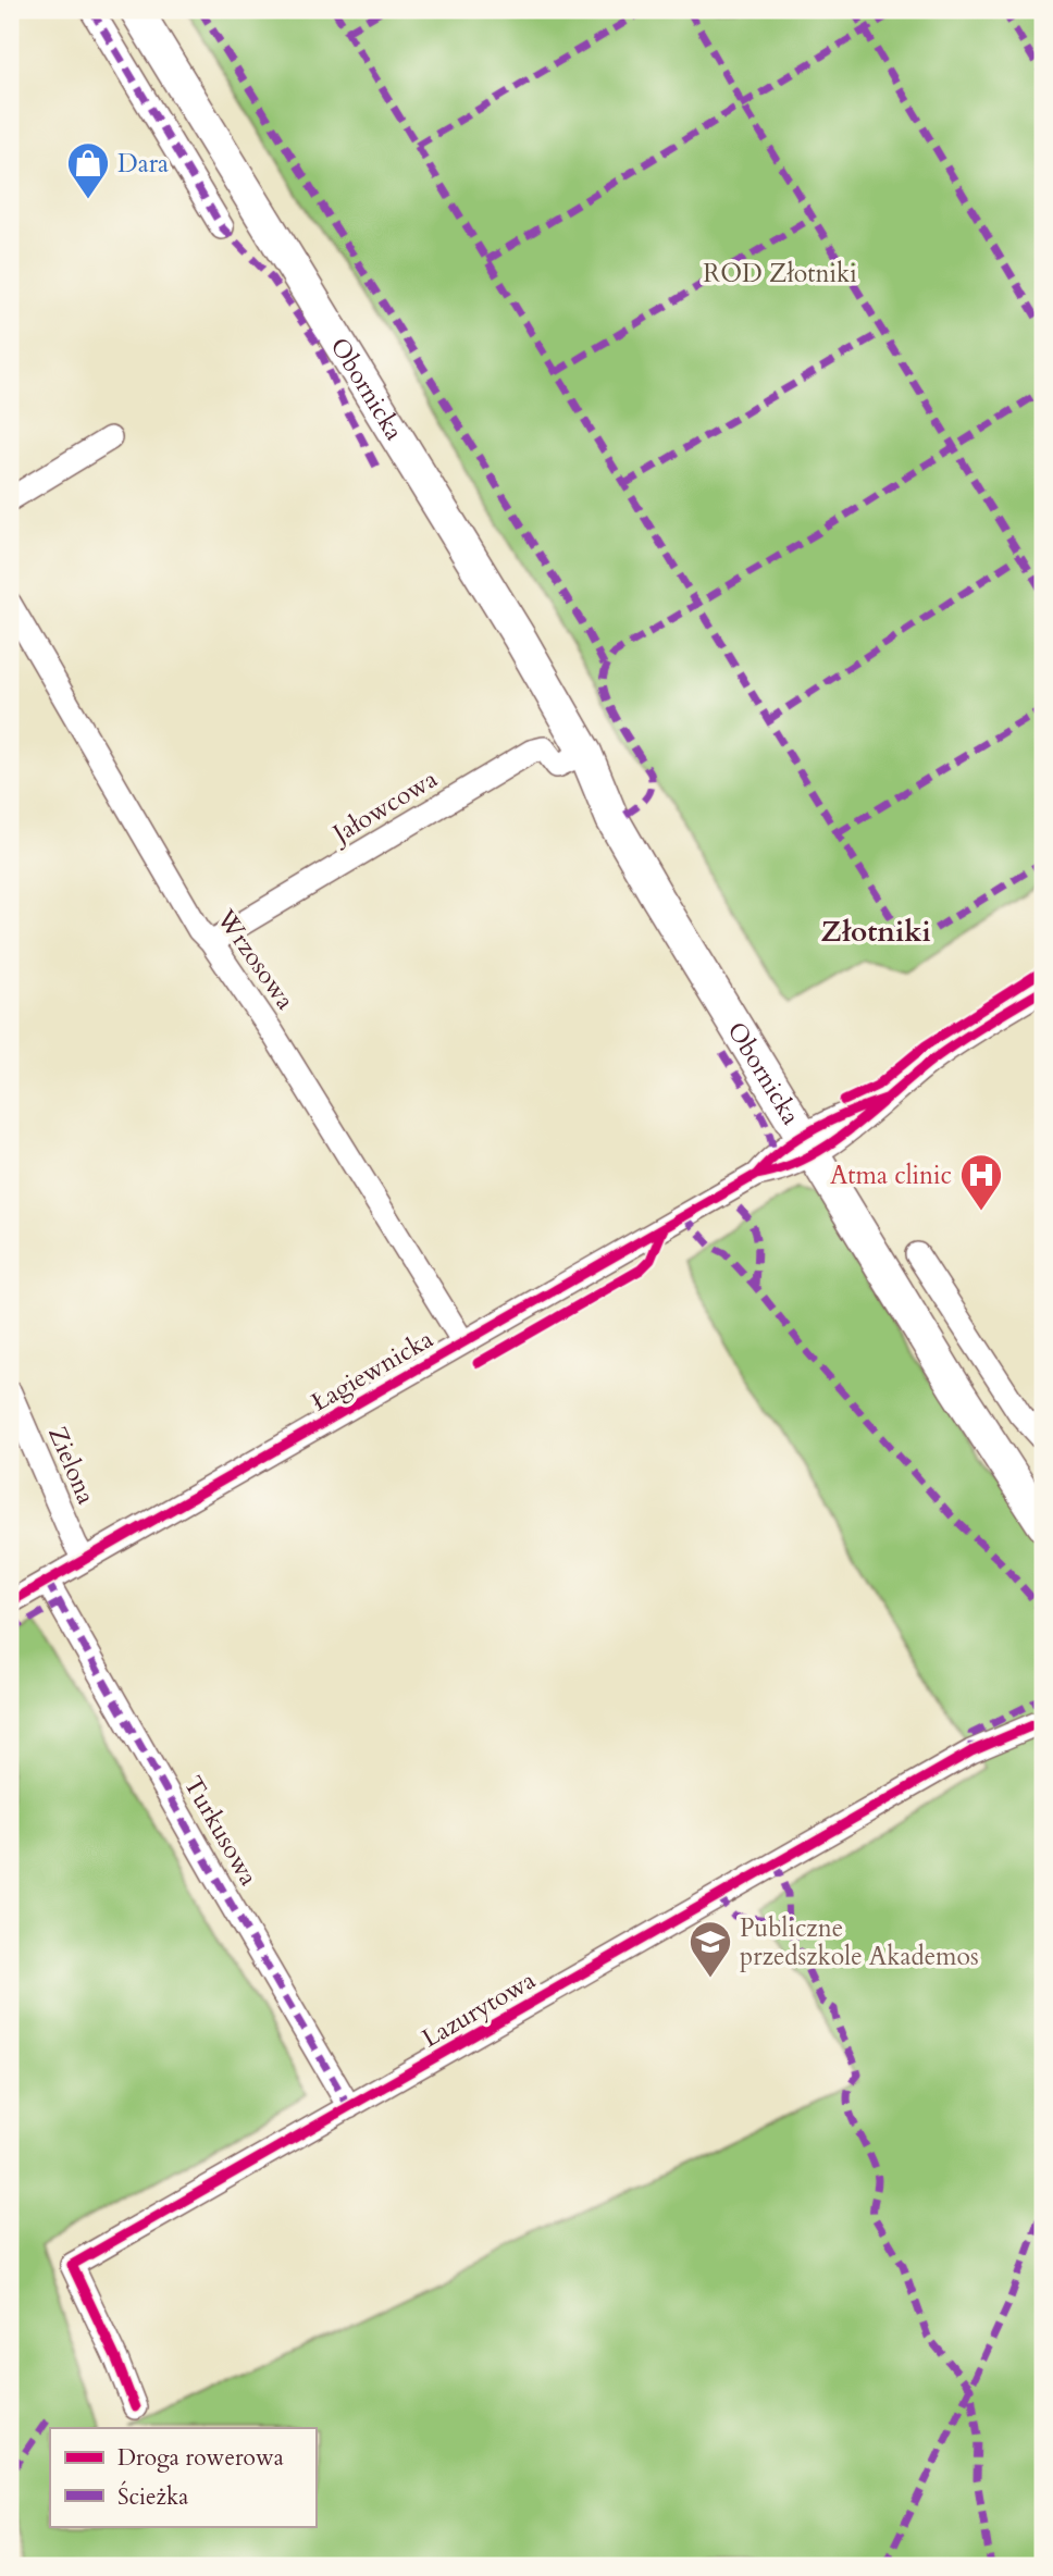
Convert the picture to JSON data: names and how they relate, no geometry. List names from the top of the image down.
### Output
{
  "streets": {
    "main road": ["Obornicka"],
    "street": [
      "Jałowcowa",
      "Wrzosowa",
      "Łagiewnicka",
      "Zielona",
      "Turkusowa",
      "Lazurytowa"
    ]
  },
  "crossings": [
    ["Obornicka", "Jałowcowa"],
    ["Obornicka", "Łagiewnicka"],
    ["Jałowcowa", "Wrzosowa"],
    ["Wrzosowa", "Łagiewnicka"],
    ["Łagiewnicka", "Zielona"],
    ["Łagiewnicka", "Turkusowa"],
    ["Turkusowa", "Lazurytowa"]
  ],
  "districts": ["Złotniki"],
  "parks": ["ROD Złotniki"],
  "places": {
    "shop": ["Dara"],
    "hospital": ["Atma clinic"],
    "school or university": ["Publiczne przedszkole Akademos"]
  },
  "legend": ["Droga rowerowa", "Ścieżka"]
}
